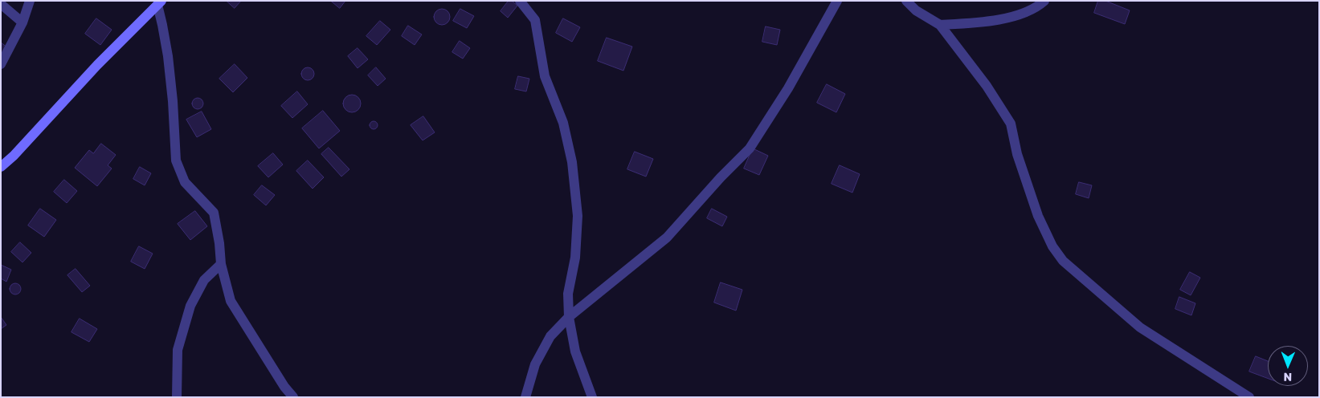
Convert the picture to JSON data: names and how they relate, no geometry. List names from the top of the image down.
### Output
{
  "north": "bottom"
}
